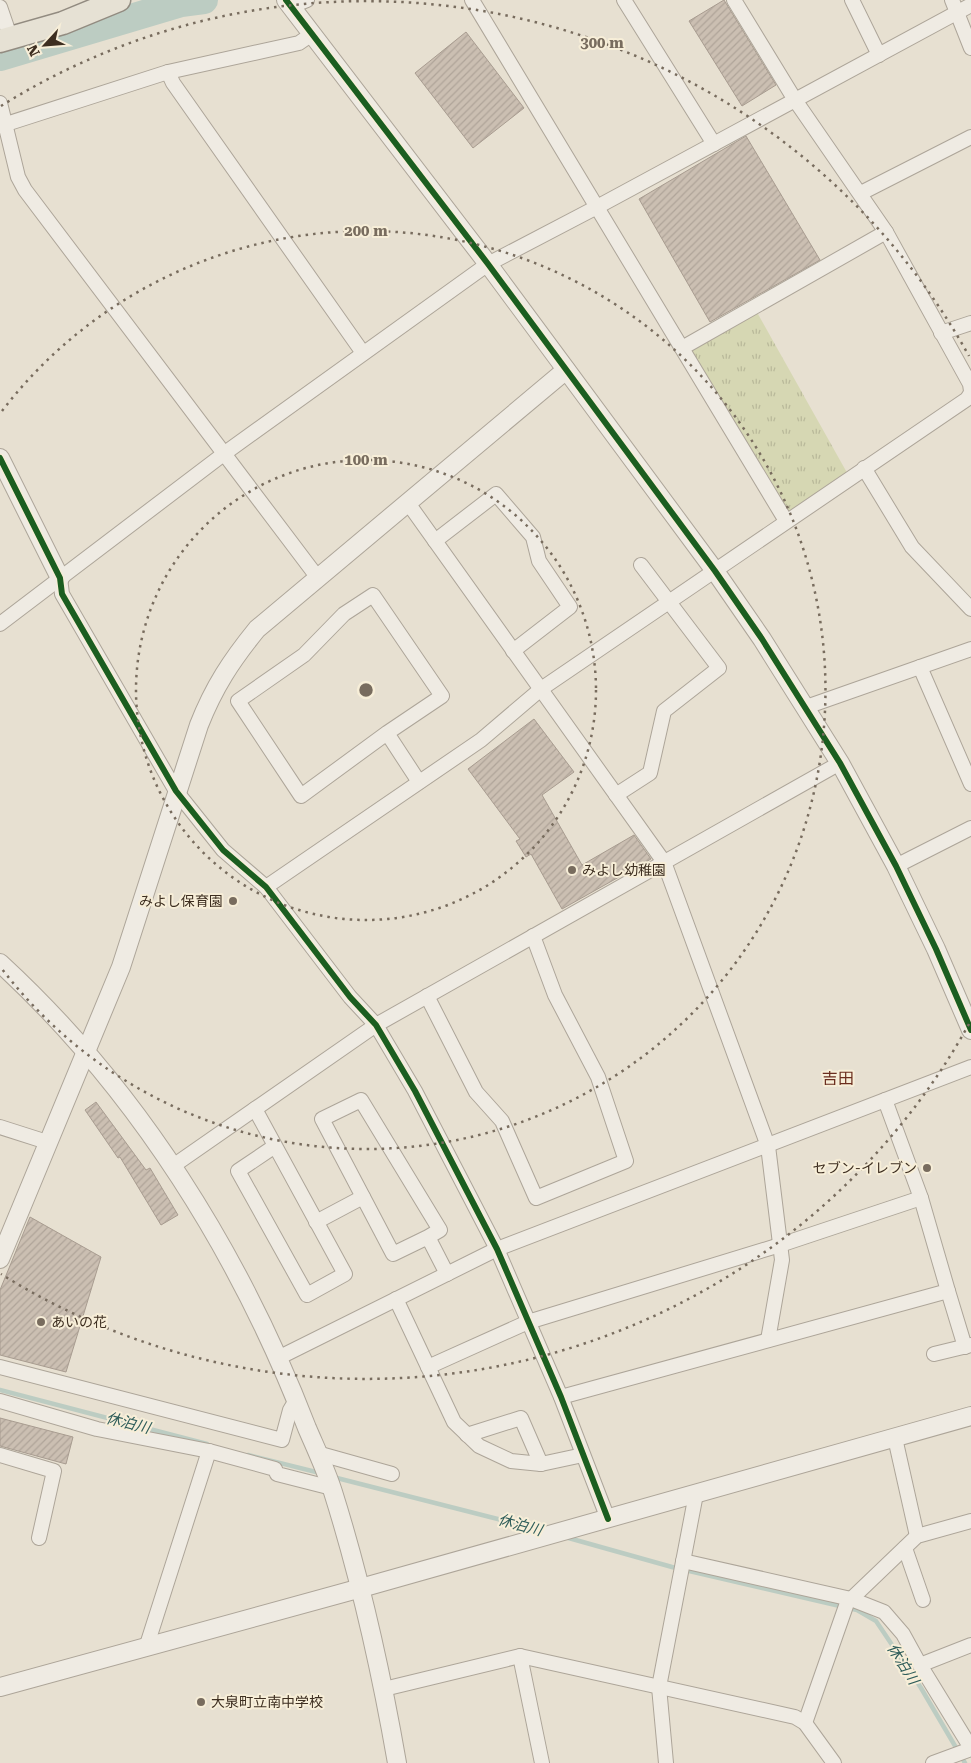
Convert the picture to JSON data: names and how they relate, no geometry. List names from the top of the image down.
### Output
{
  "districts": ["吉田"],
  "water": ["休泊川"],
  "places": [
    "みよし幼稚園",
    "みよし保育園",
    "セブン-イレブン",
    "あいの花",
    "大泉町立南中学校"
  ],
  "north": "bottom left",
  "rings": ["300 m", "200 m", "100 m"]
}
